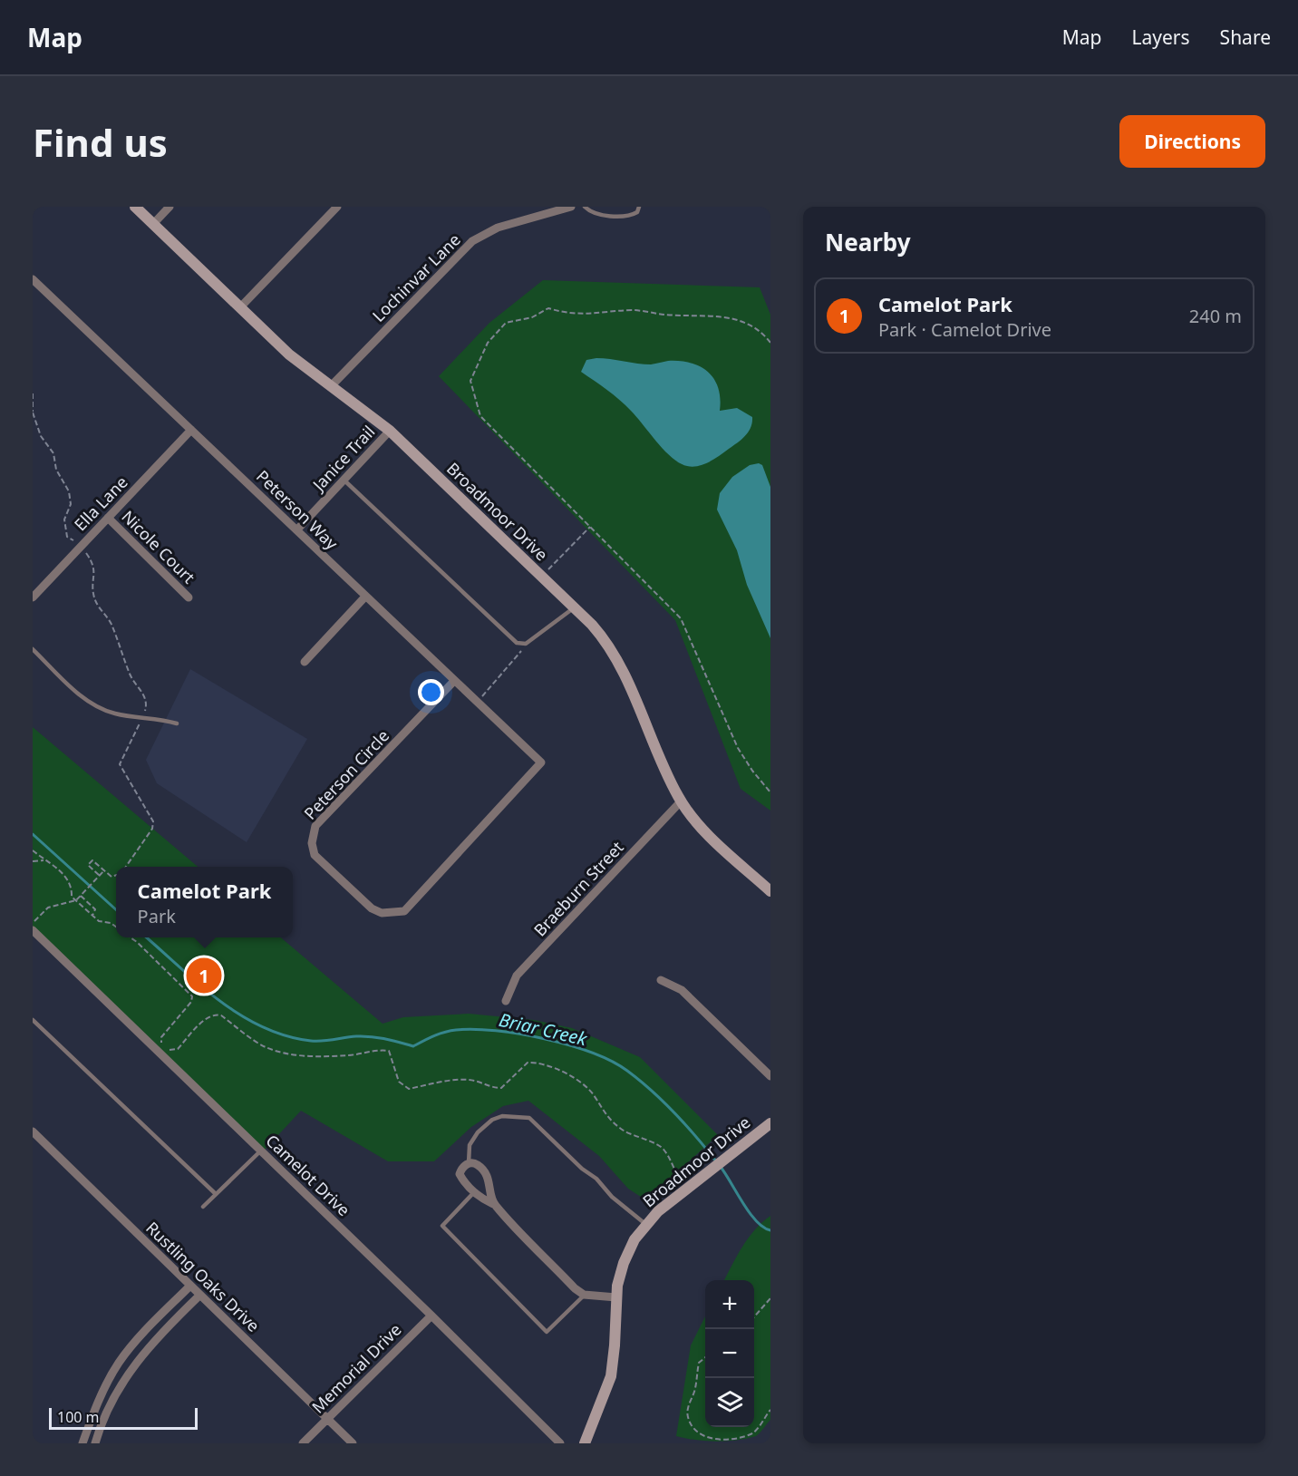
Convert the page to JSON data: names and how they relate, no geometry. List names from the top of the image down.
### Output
{
  "streets": {
    "street": [
      "Lochinvar Lane",
      "Janice Trail",
      "Ella Lane",
      "Peterson Way",
      "Broadmoor Drive",
      "Nicole Court",
      "Peterson Circle",
      "Braeburn Street",
      "Camelot Drive",
      "Rustling Oaks Drive",
      "Memorial Drive"
    ]
  },
  "crossings": [
    ["Lochinvar Lane", "Broadmoor Drive"],
    ["Janice Trail", "Peterson Way"],
    ["Janice Trail", "Broadmoor Drive"],
    ["Ella Lane", "Peterson Way"],
    ["Ella Lane", "Nicole Court"],
    ["Peterson Way", "Peterson Circle"],
    ["Broadmoor Drive", "Braeburn Street"],
    ["Camelot Drive", "Memorial Drive"],
    ["Rustling Oaks Drive", "Memorial Drive"]
  ],
  "water": ["Briar Creek"],
  "scale_bar": "100 m",
  "page": {
    "header": "Map",
    "nav": ["Map", "Layers", "Share"],
    "buttons": "Directions",
    "title": "Find us",
    "heading": "Nearby",
    "list": [
      {
        "mark": "1",
        "name": "Camelot Park",
        "note": "Park · Camelot Drive",
        "value": "240 m"
      }
    ],
    "popup": ["Camelot Park", "Park"],
    "pins": "1",
    "map_buttons": ["+", "−"],
    "scale": "100 m"
  }
}
